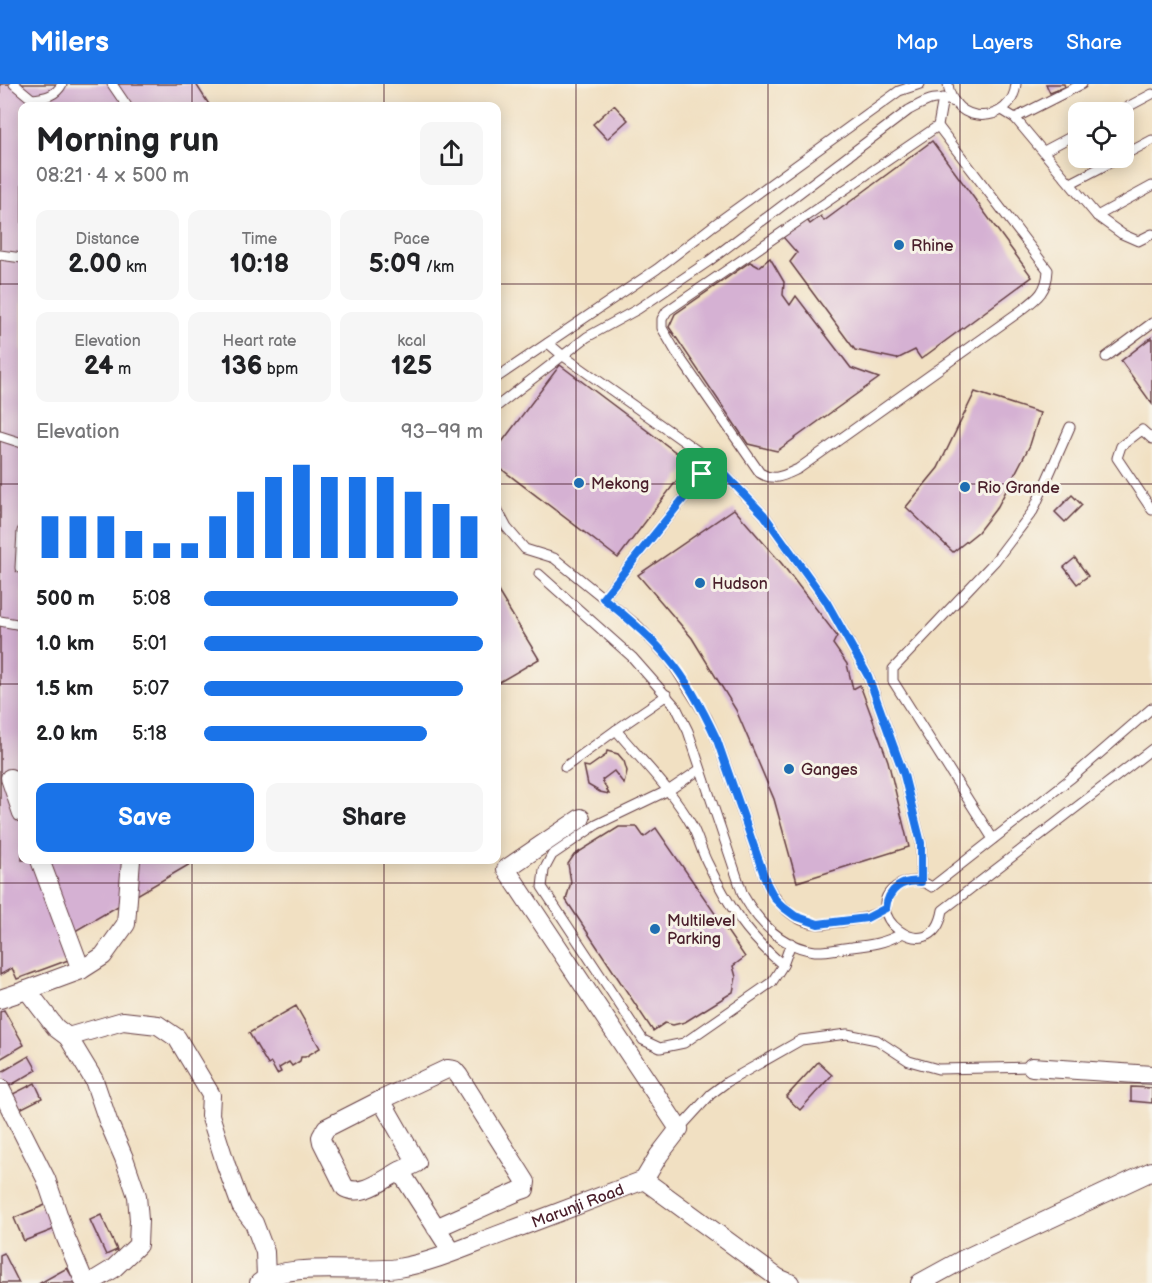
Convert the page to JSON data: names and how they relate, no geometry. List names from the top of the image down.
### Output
{
  "streets": {
    "street": ["Marunji Road"]
  },
  "places": [
    "Rhine",
    "Mekong",
    "Rio Grande",
    "Hudson",
    "Ganges",
    "Multilevel Parking"
  ],
  "page": {
    "header": "Milers",
    "nav": ["Map", "Layers", "Share"],
    "heading": ["Morning run", "08:21 · 4 × 500 m"],
    "stats": [
      ["Distance", "2.00 km"],
      ["Time", "10:18"],
      ["Pace", "5:09 /km"],
      ["Elevation", "24 m"],
      ["Heart rate", "136 bpm"],
      ["kcal", "125"]
    ],
    "chart": ["Elevation", "93–99 m"],
    "list": [
      {
        "name": "500 m",
        "note": "5:08"
      },
      {
        "name": "1.0 km",
        "note": "5:01"
      },
      {
        "name": "1.5 km",
        "note": "5:07"
      },
      {
        "name": "2.0 km",
        "note": "5:18"
      }
    ],
    "buttons": ["Save", "Share"]
  }
}
